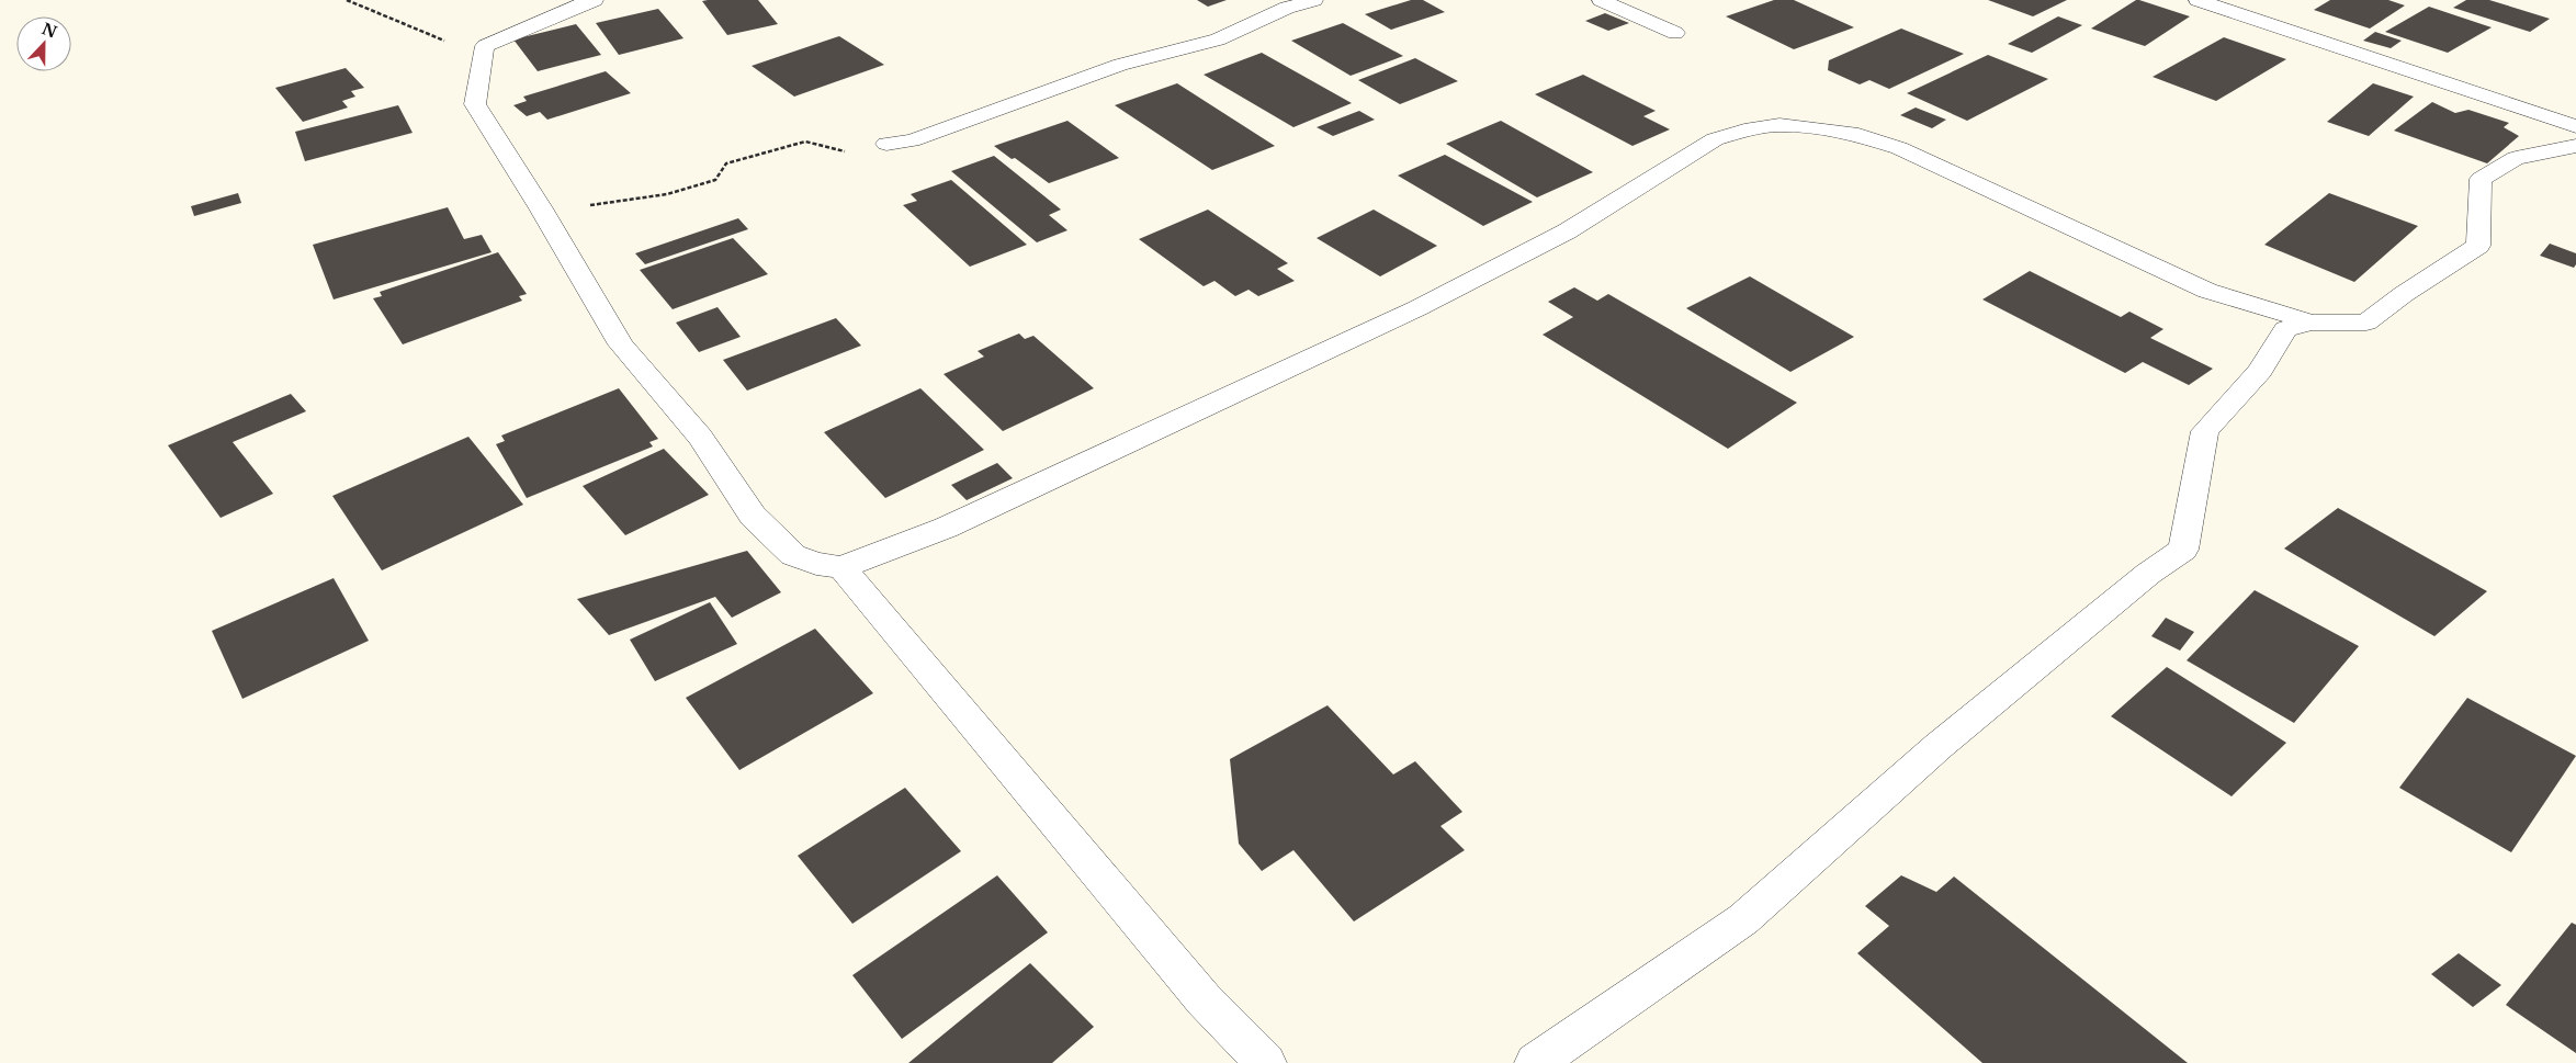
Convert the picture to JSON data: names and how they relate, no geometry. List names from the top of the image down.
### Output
{
  "north": "top"
}
